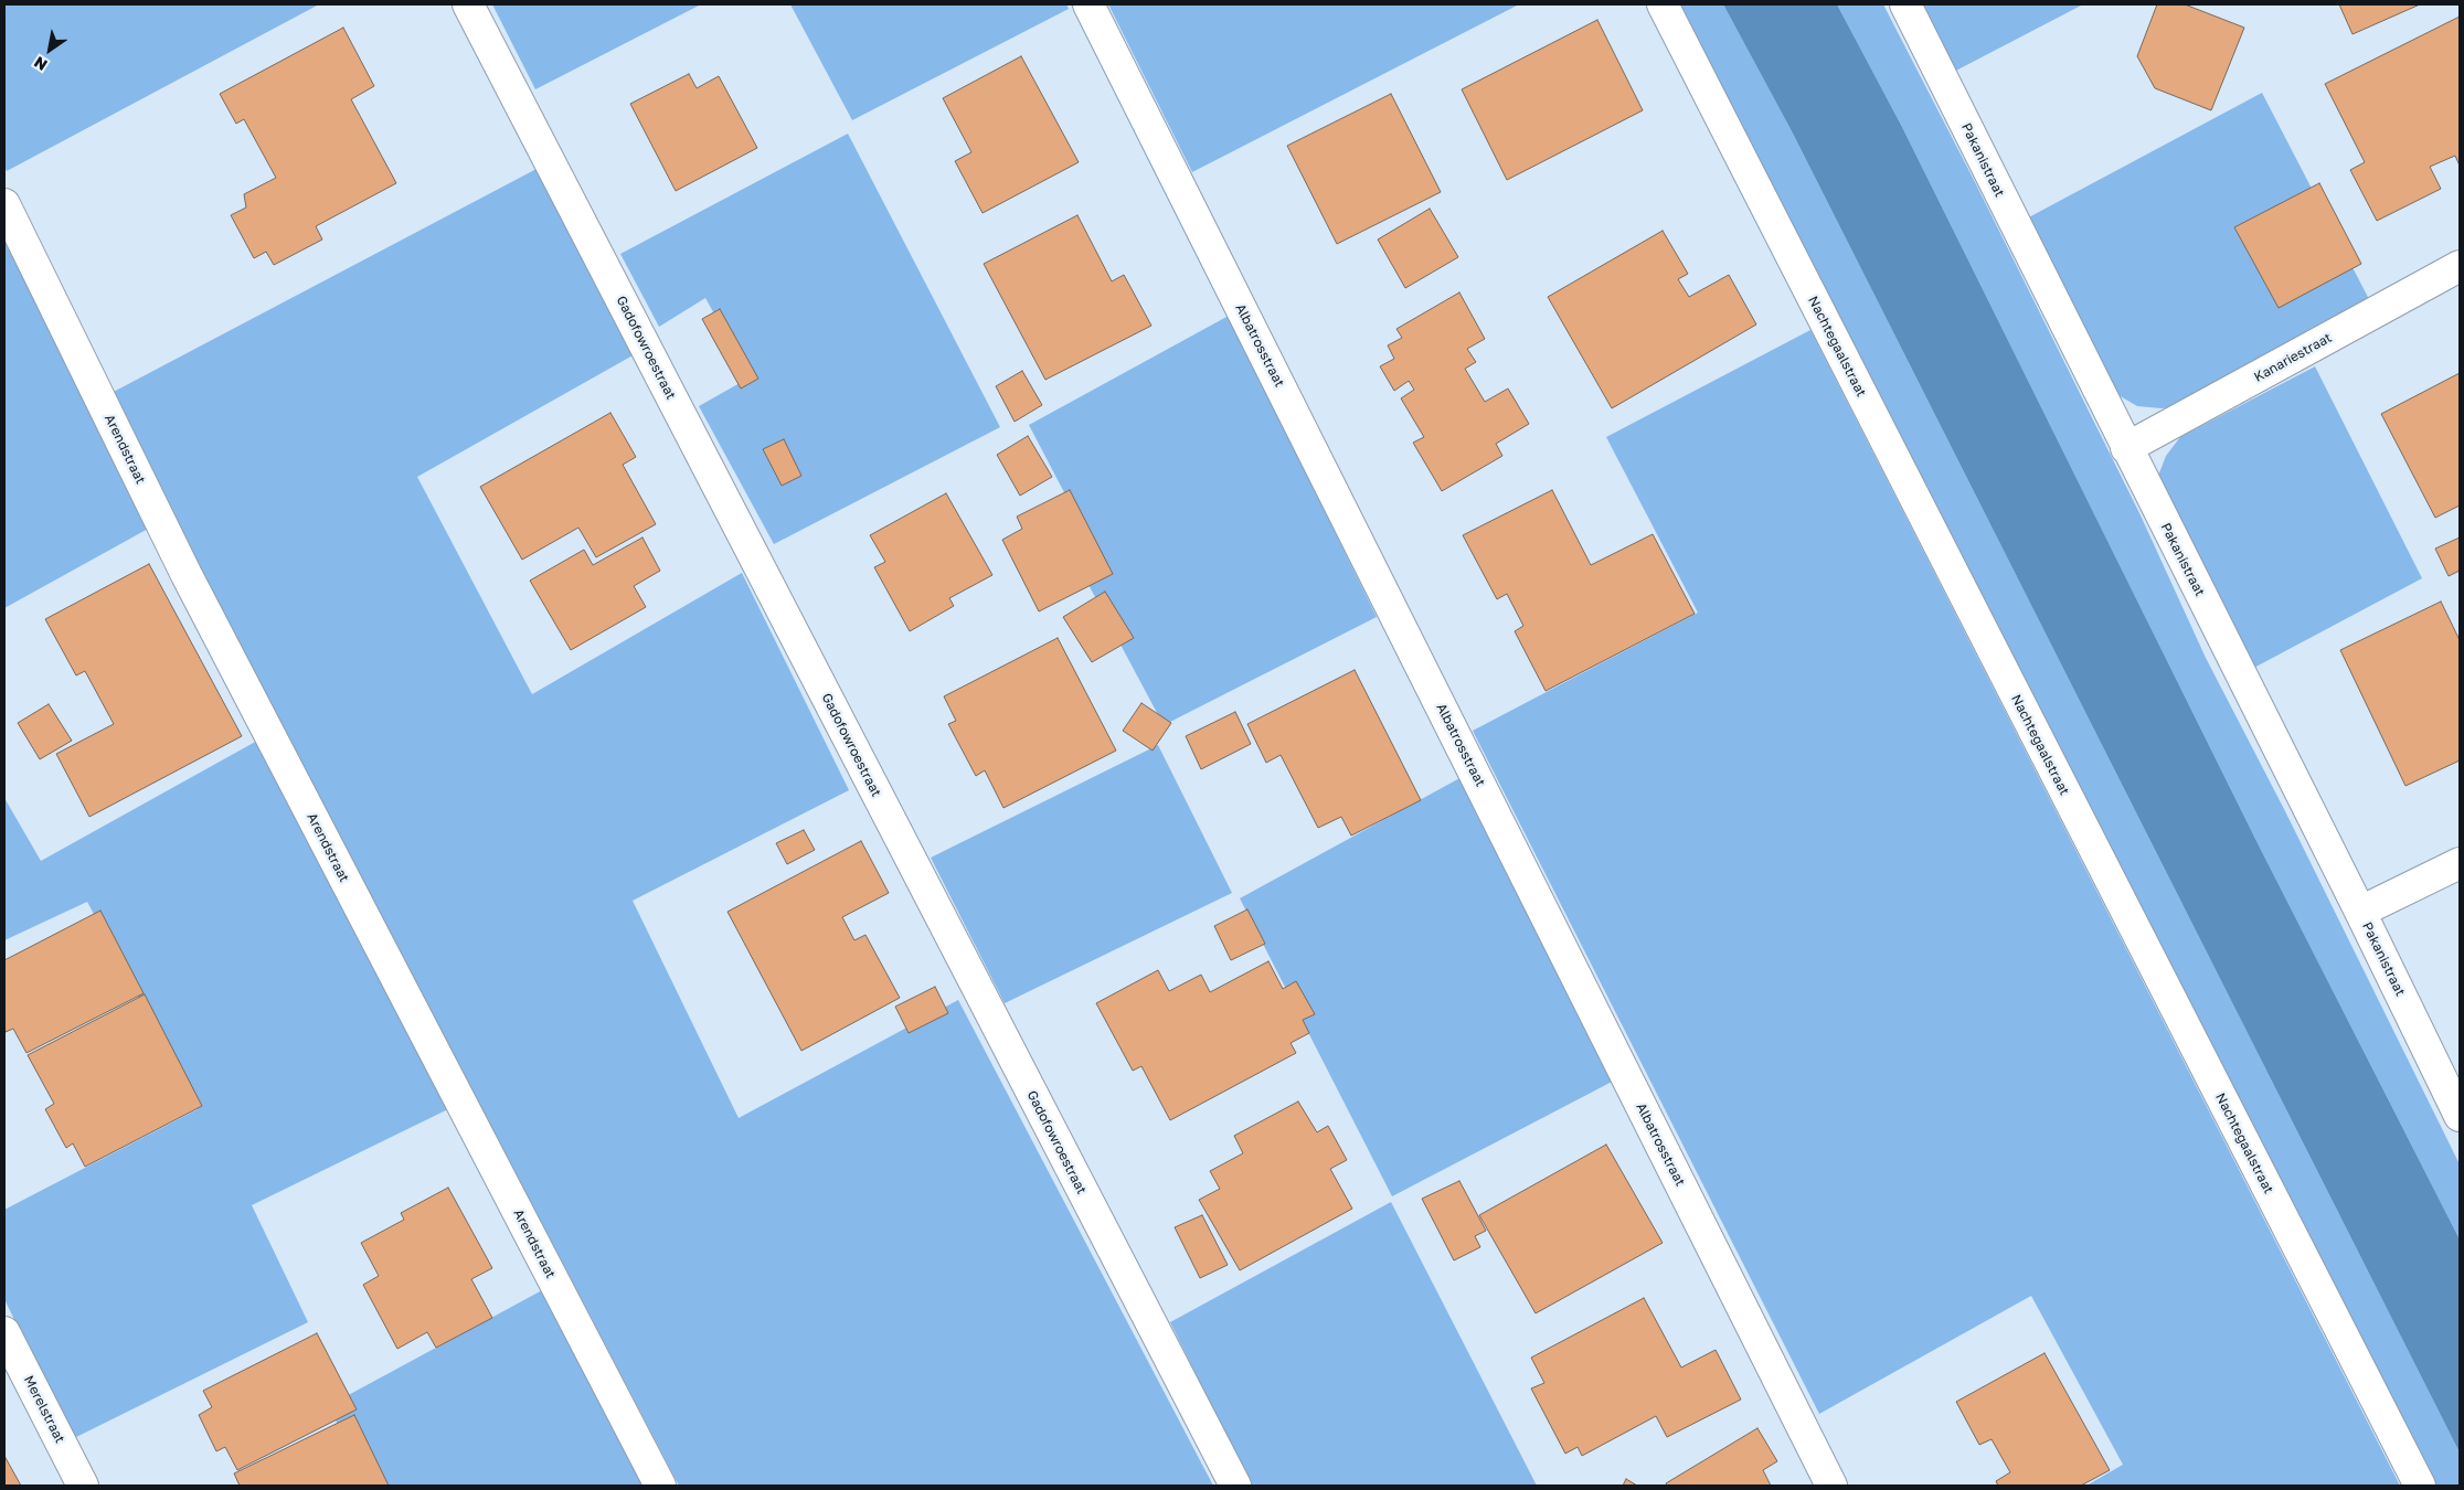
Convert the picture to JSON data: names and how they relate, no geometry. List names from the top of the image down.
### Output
{
  "streets": {
    "street": [
      "Pakanistraat",
      "Albatrosstraat",
      "Nachtegaalstraat",
      "Gadofowroestraat",
      "Kanariestraat",
      "Arendstraat",
      "Merelstraat"
    ]
  },
  "crossings": [
    ["Pakanistraat", "Kanariestraat"]
  ],
  "north": "bottom left"
}
